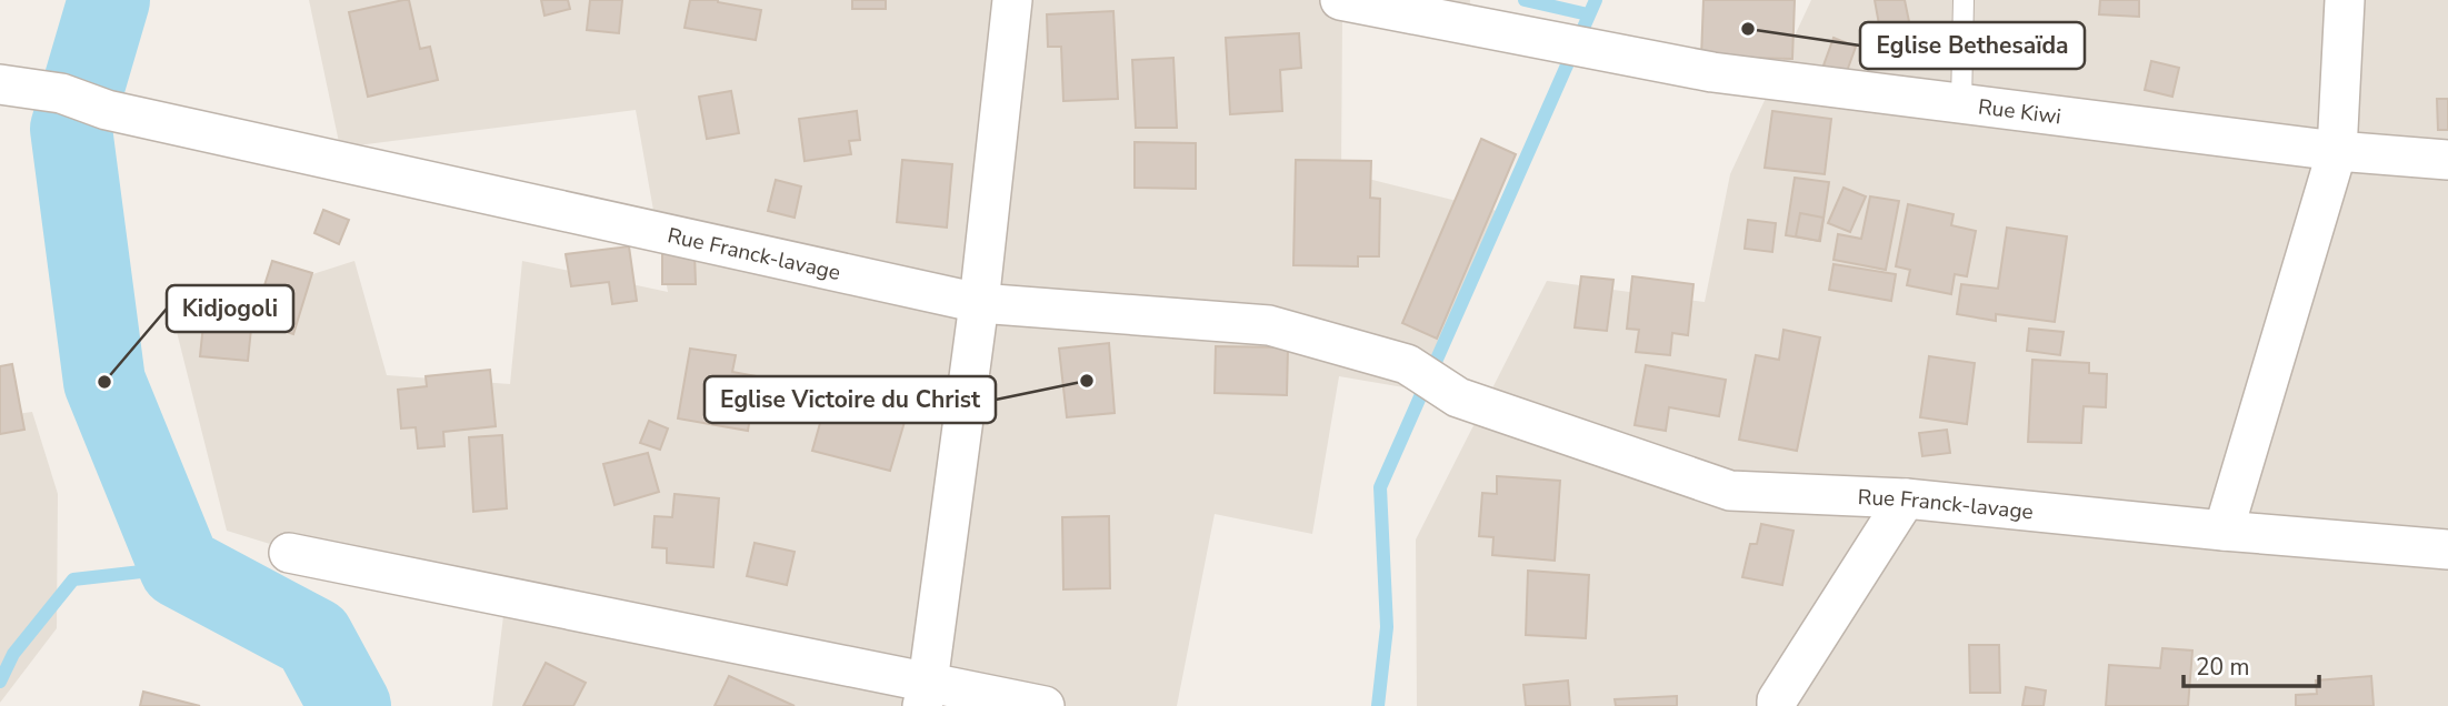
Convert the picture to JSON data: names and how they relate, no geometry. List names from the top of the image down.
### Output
{
  "streets": {
    "street": ["Rue Kiwi", "Rue Franck-lavage"]
  },
  "places": ["Eglise Bethesaïda", "Eglise Victoire du Christ", "Kidjogoli"],
  "scale_bar": "20 m"
}
